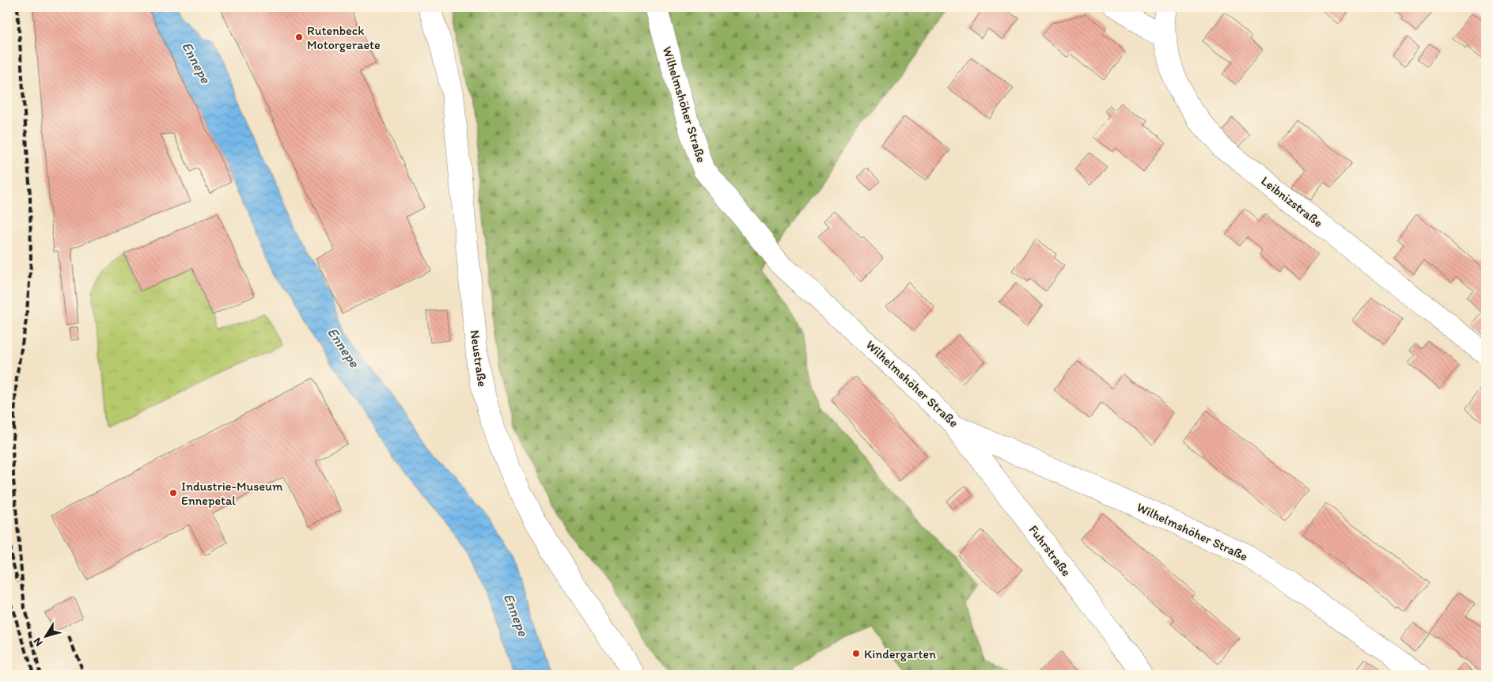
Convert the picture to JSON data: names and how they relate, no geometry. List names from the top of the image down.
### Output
{
  "streets": {
    "street": [
      "Wilhelmshöher Straße",
      "Leibnizstraße",
      "Neustraße",
      "Fuhrstraße"
    ]
  },
  "crossings": [
    ["Wilhelmshöher Straße", "Fuhrstraße"]
  ],
  "water": ["Ennepe"],
  "places": ["Rutenbeck Motorgeraete", "Industrie-Museum Ennepetal", "Kindergarten"],
  "north": "bottom left"
}
